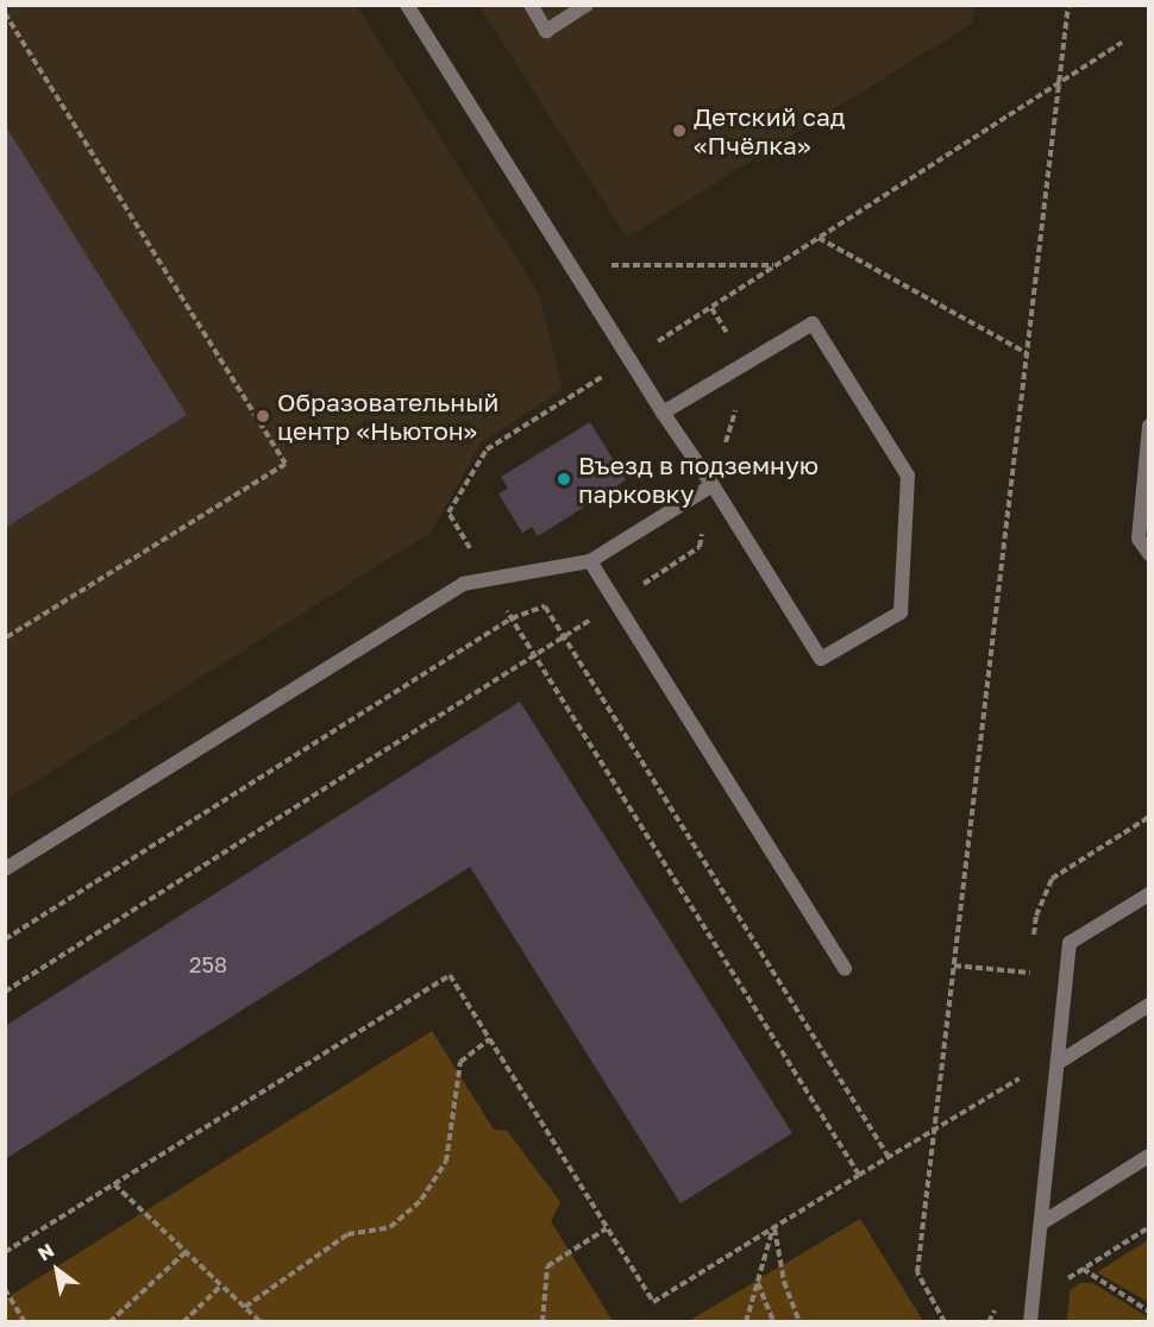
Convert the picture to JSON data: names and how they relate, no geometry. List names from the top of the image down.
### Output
{
  "places": ["Детский сад «Пчёлка»", "Образовательный центр «Ньютон»", "Въезд в подземную парковку"],
  "house_numbers": ["258"],
  "north": "top left"
}
